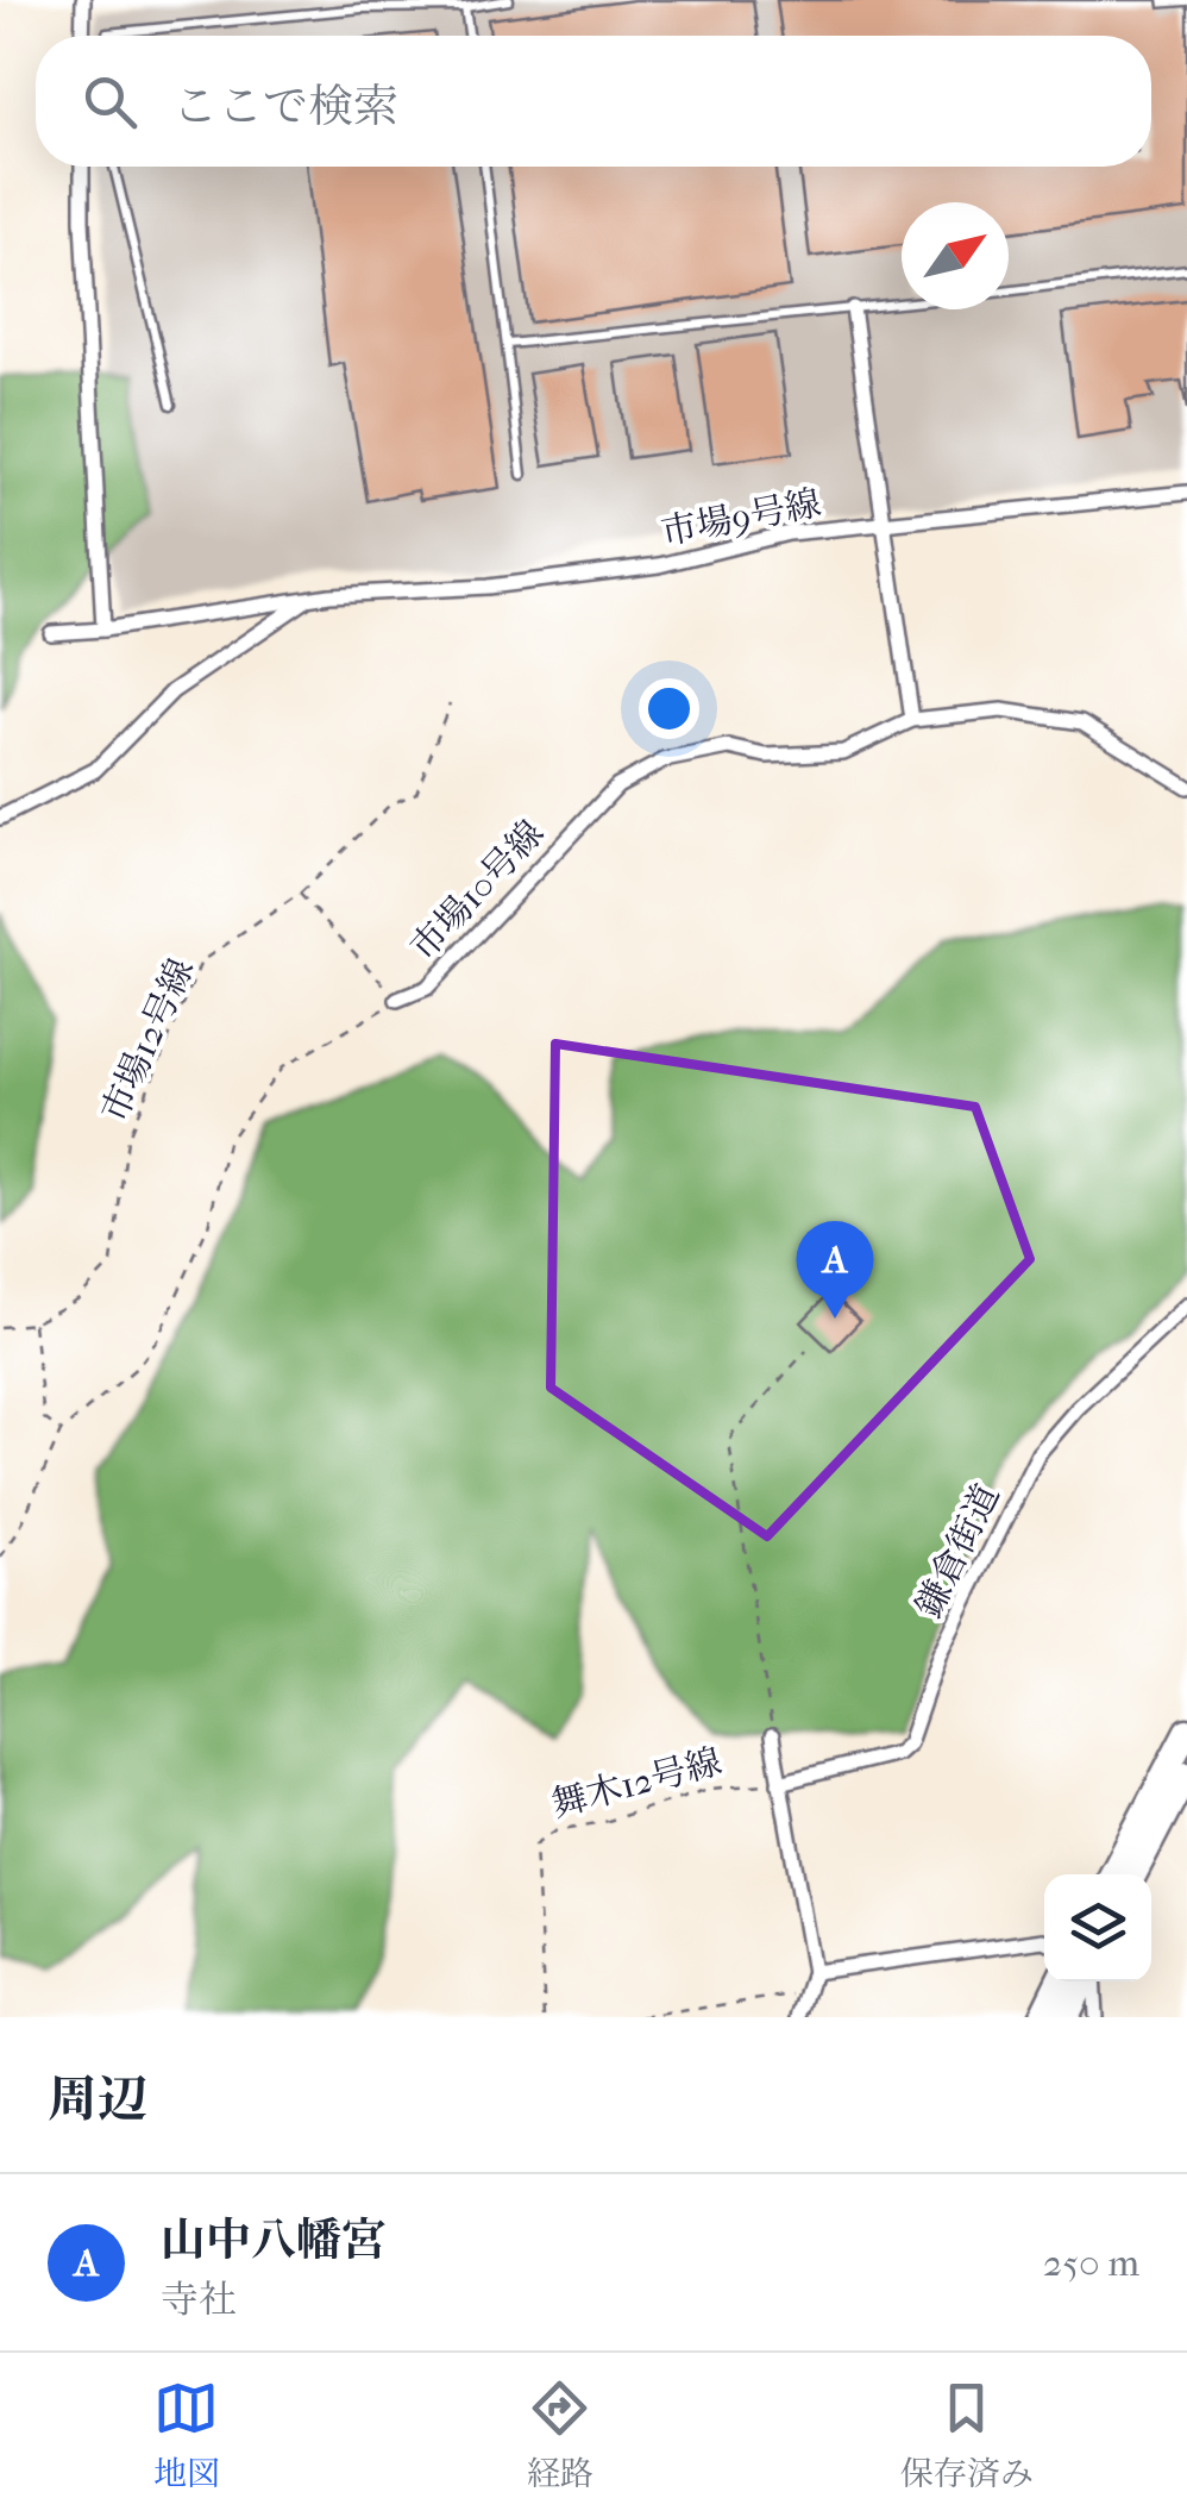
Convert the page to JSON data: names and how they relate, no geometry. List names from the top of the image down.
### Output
{
  "streets": {
    "street": [
      "市場9号線",
      "市場10号線",
      "鎌倉街道",
      "舞木12号線"
    ],
    "path": ["市場12号線"]
  },
  "crossings": [
    ["鎌倉街道", "舞木12号線"]
  ],
  "north": "top right",
  "page": {
    "search": "ここで検索",
    "pins": "A",
    "heading": "周辺",
    "list": [
      {
        "mark": "A",
        "name": "山中八幡宮",
        "note": "寺社",
        "value": "250 m"
      }
    ],
    "nav": ["地図", "経路", "保存済み"]
  }
}
